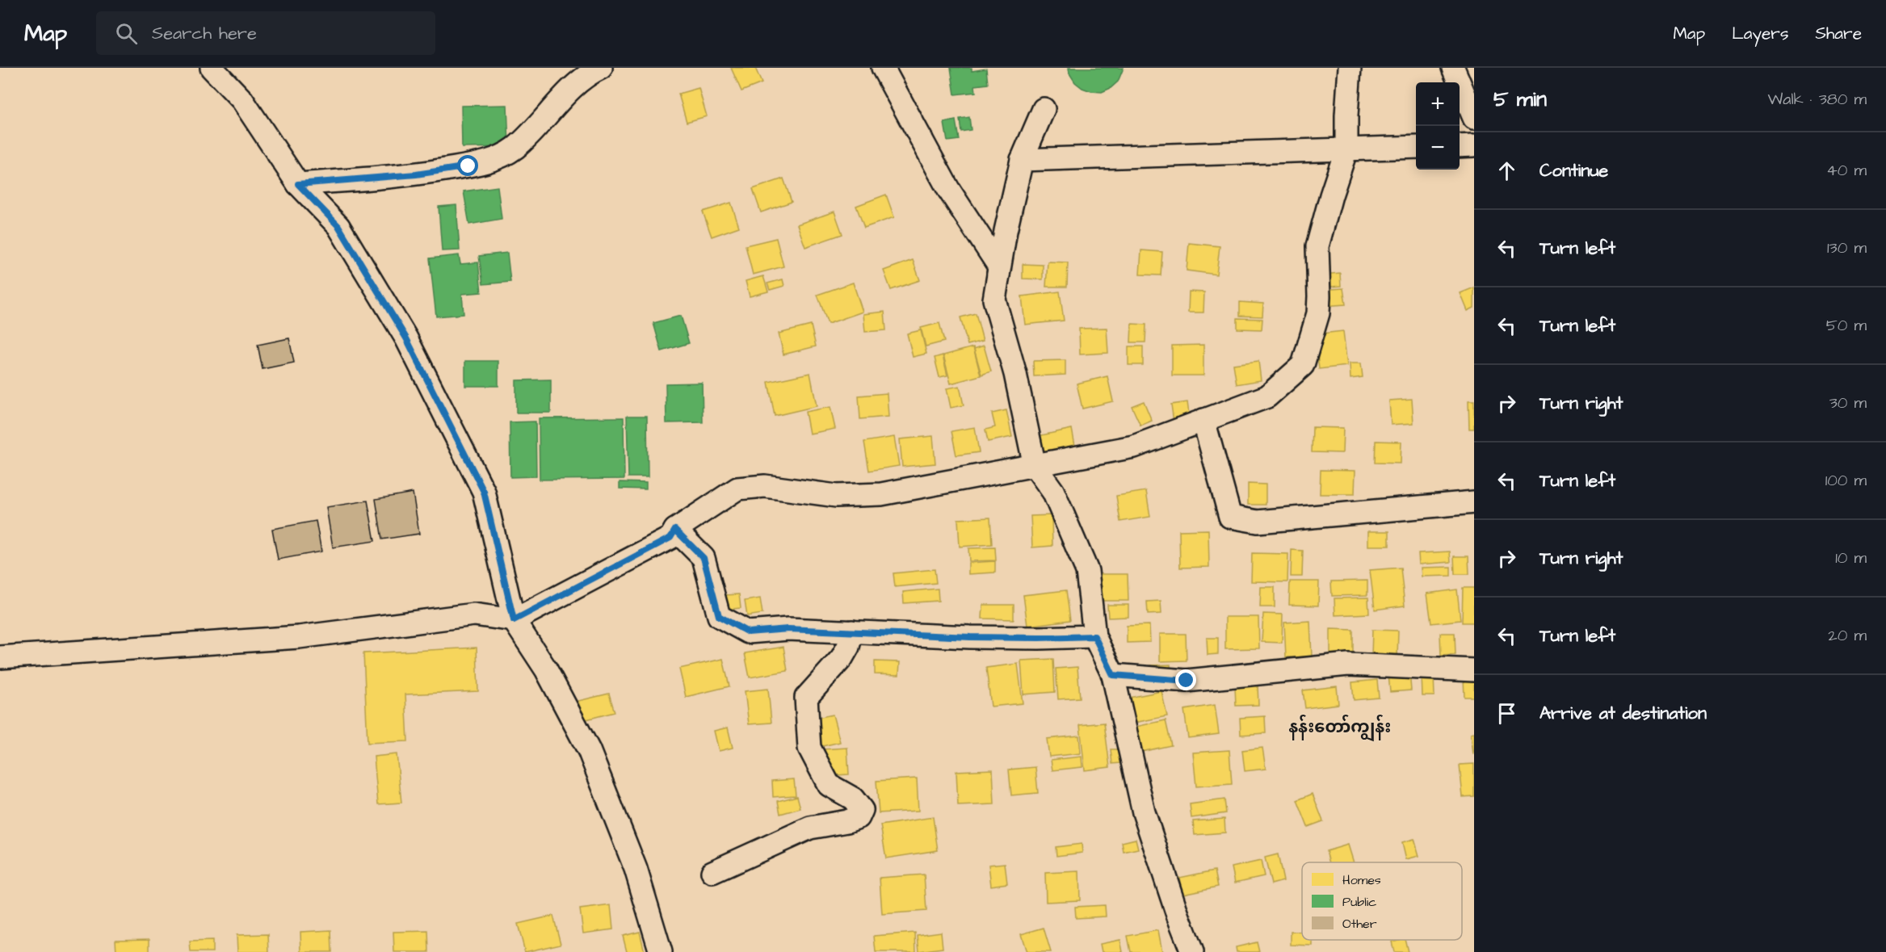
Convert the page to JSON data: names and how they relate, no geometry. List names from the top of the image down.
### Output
{
  "districts": ["နန်းတော်ကျွန်း"],
  "legend": ["Homes", "Public", "Other"],
  "page": {
    "header": "Map",
    "search": "Search here",
    "nav": ["Map", "Layers", "Share"],
    "heading": ["5 min", "Walk · 380 m"],
    "map_buttons": ["+", "−"],
    "list": [
      ["Continue", "40 m"],
      ["Turn left", "130 m"],
      ["Turn left", "50 m"],
      ["Turn right", "30 m"],
      ["Turn left", "100 m"],
      ["Turn right", "10 m"],
      ["Turn left", "20 m"],
      "Arrive at destination"
    ]
  }
}
